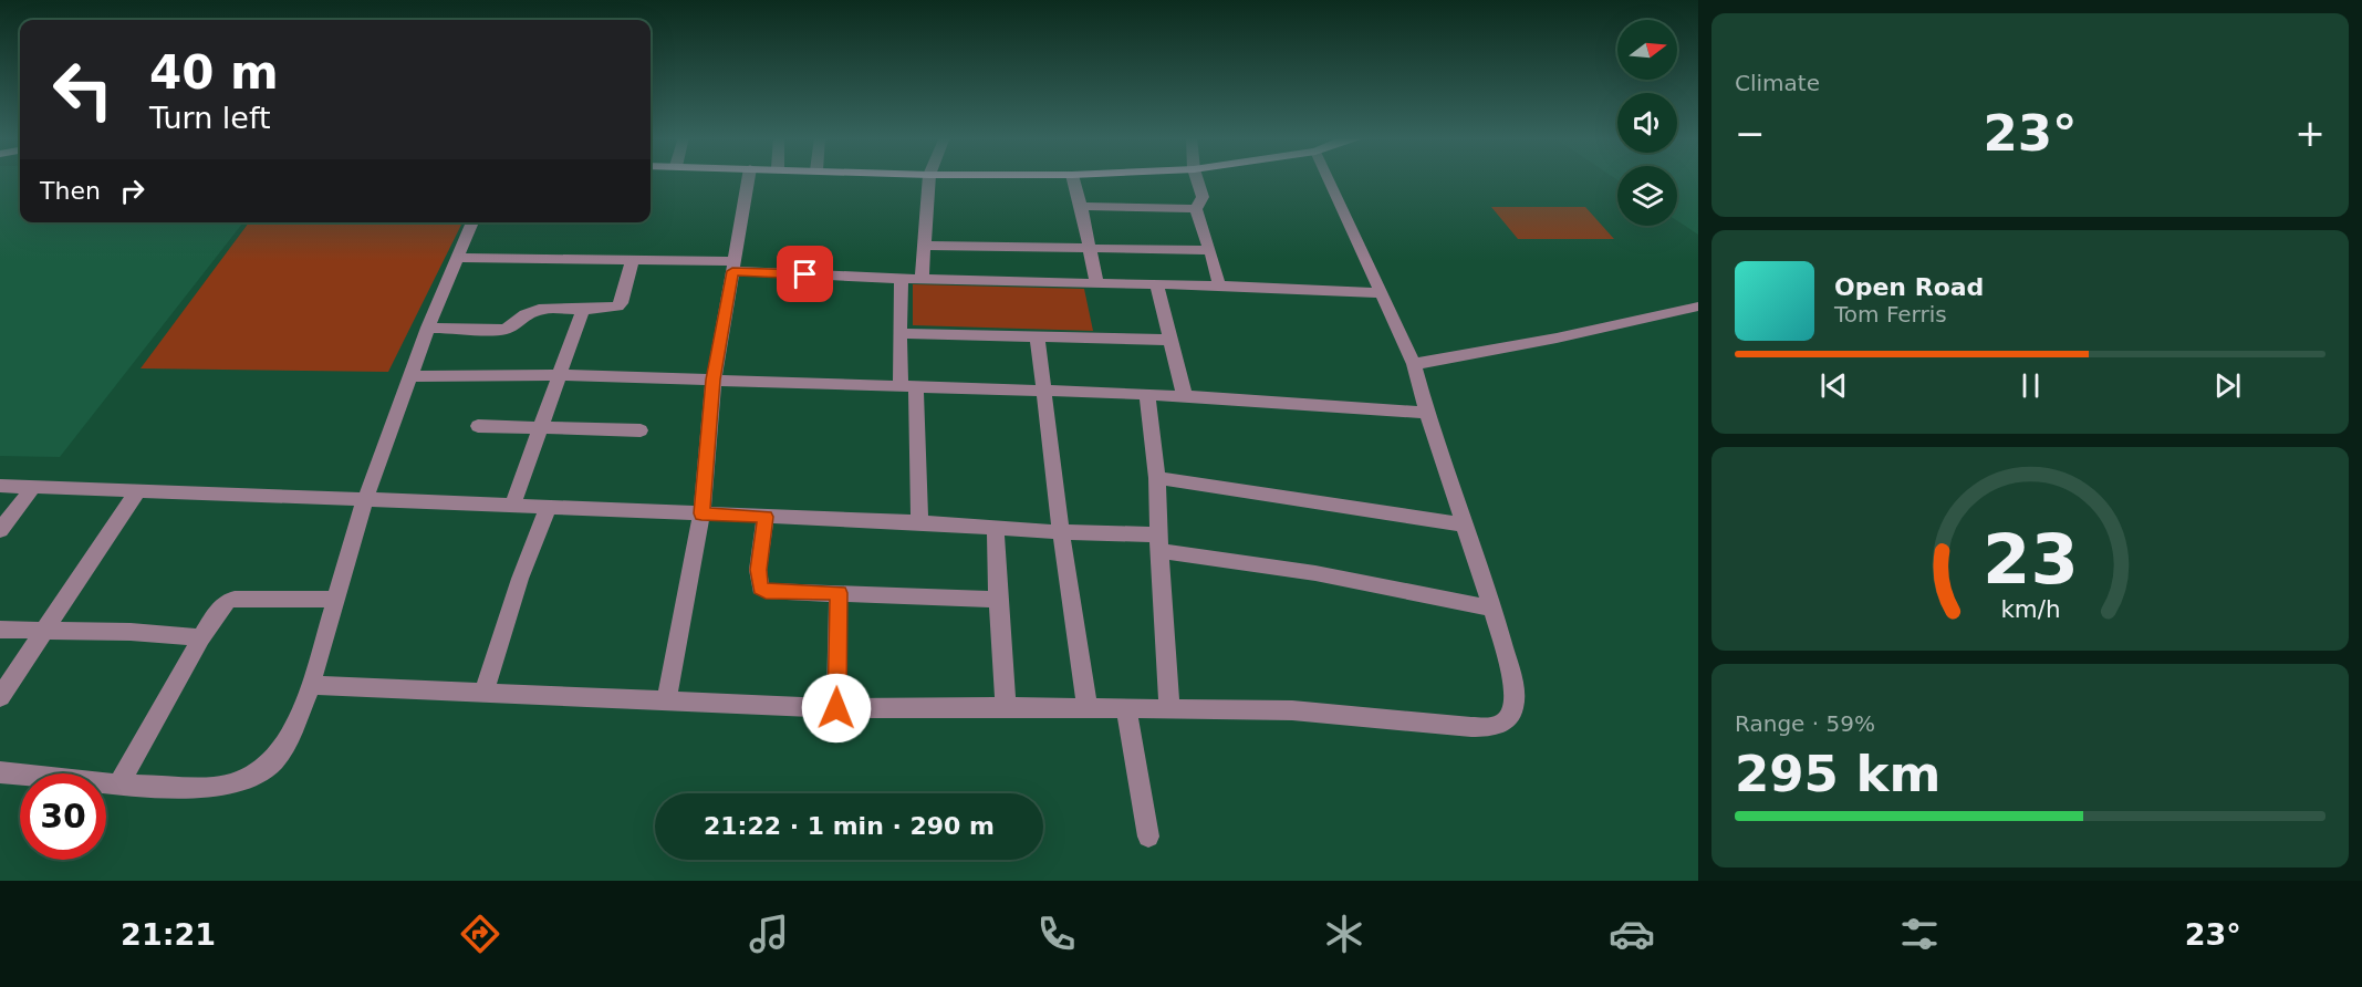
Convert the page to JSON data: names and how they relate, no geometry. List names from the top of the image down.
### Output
{
  "north": "right",
  "page": {
    "tile": [
      "Climate",
      ["Range · 59%", "295 km"]
    ],
    "turn": ["40 m", "Turn left"],
    "heat": ["−", "23°", "+"],
    "then": "Then",
    "song": ["Open Road", "Tom Ferris"],
    "limit": "30",
    "trip": "21:22 · 1 min · 290 m",
    "tabs": ["21:21", "23°"],
    "gauge": ["23", "km/h"]
  }
}
